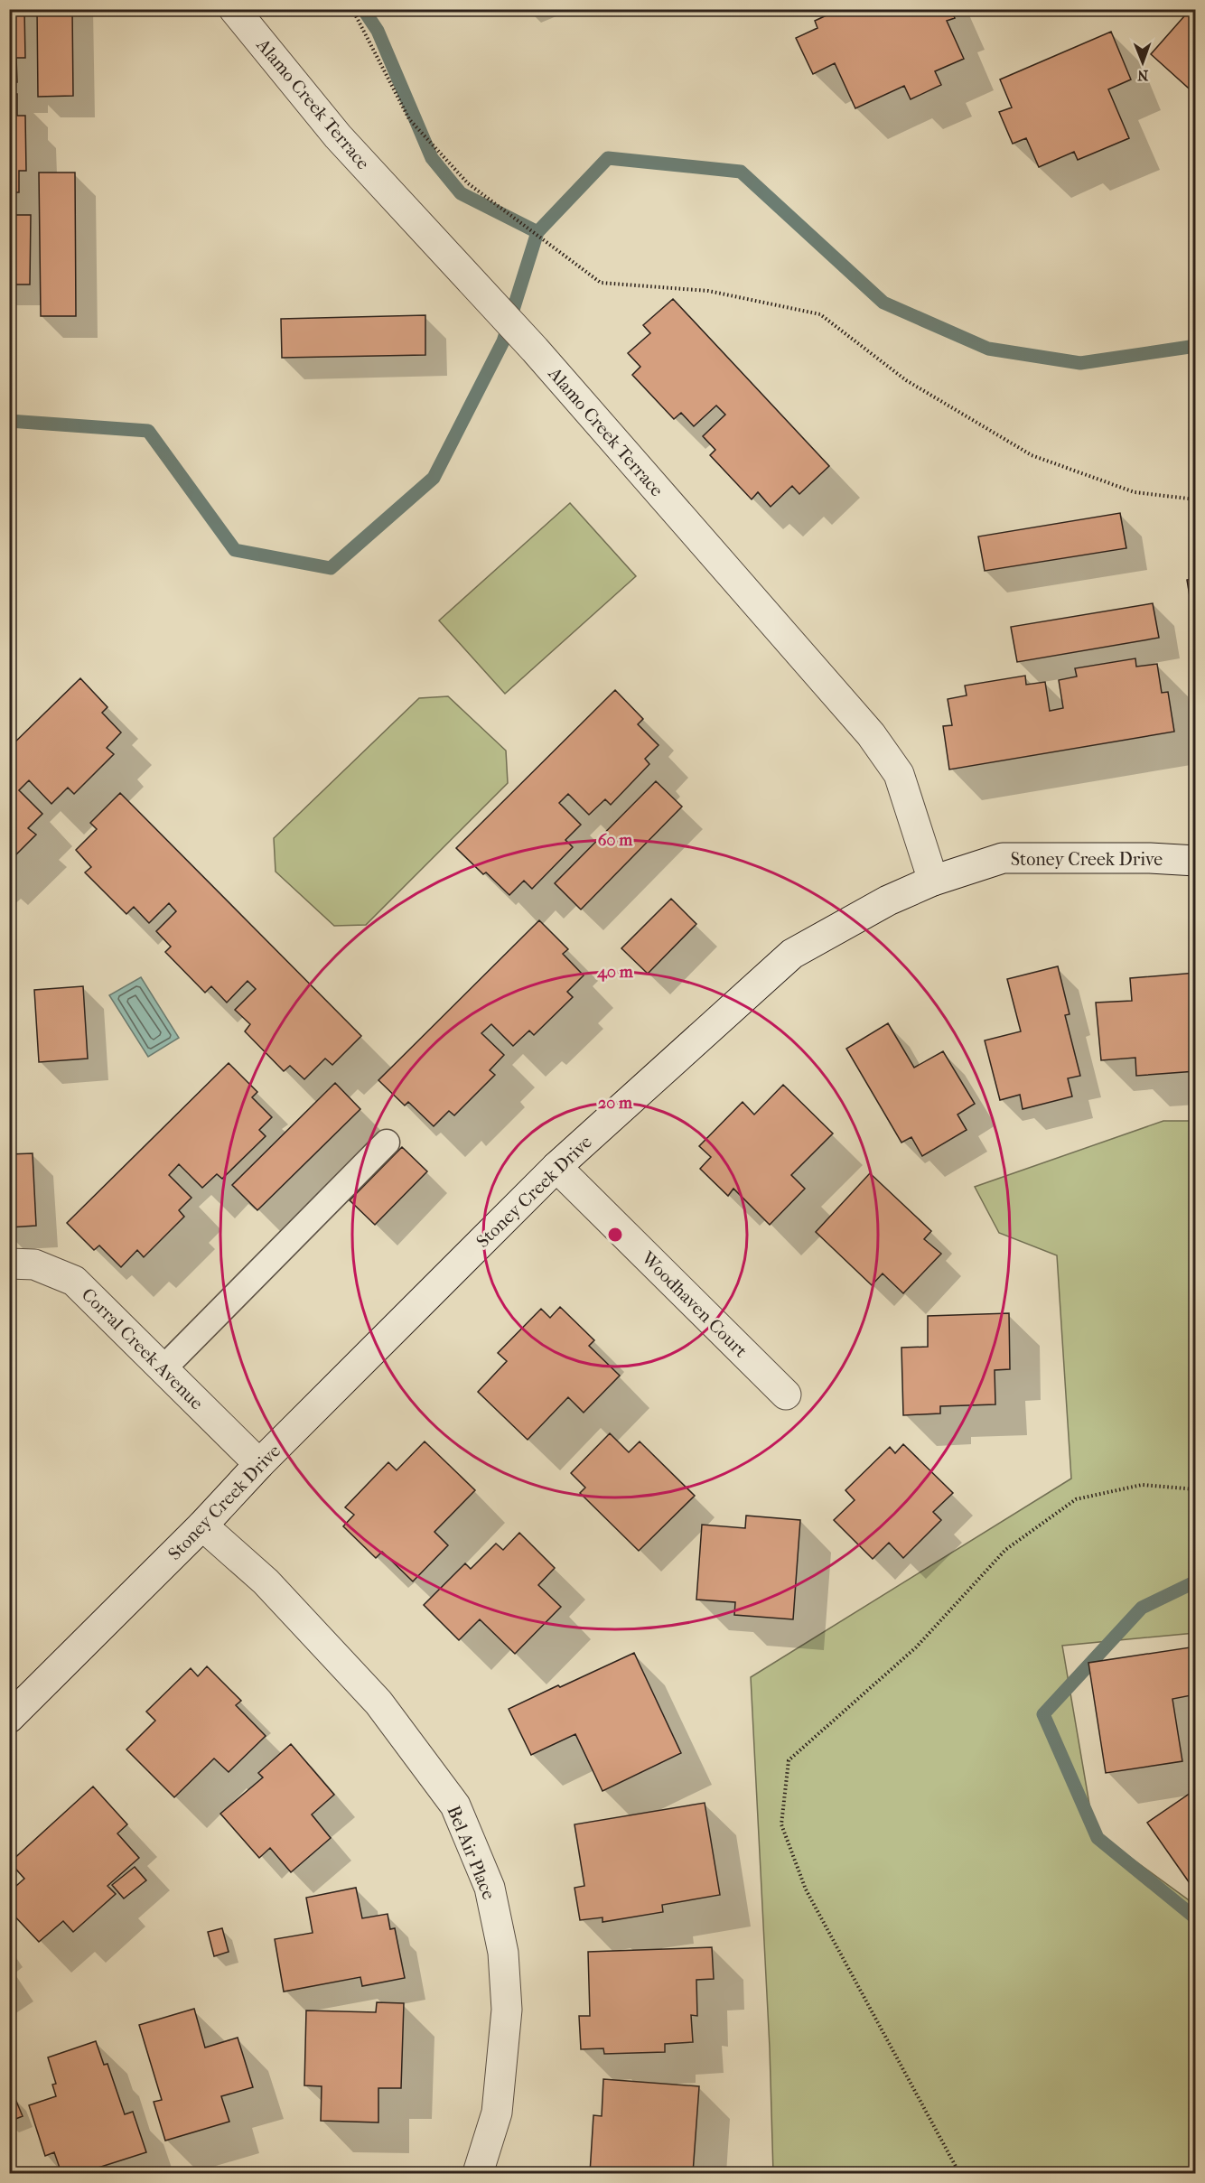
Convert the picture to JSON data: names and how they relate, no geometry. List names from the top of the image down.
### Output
{
  "streets": {
    "street": [
      "Alamo Creek Terrace",
      "Stoney Creek Drive",
      "Woodhaven Court",
      "Corral Creek Avenue",
      "Bel Air Place"
    ]
  },
  "crossings": [
    ["Alamo Creek Terrace", "Stoney Creek Drive"],
    ["Stoney Creek Drive", "Woodhaven Court"],
    ["Stoney Creek Drive", "Corral Creek Avenue"],
    ["Stoney Creek Drive", "Bel Air Place"]
  ],
  "north": "bottom",
  "rings": ["60 m", "40 m", "20 m"]
}
